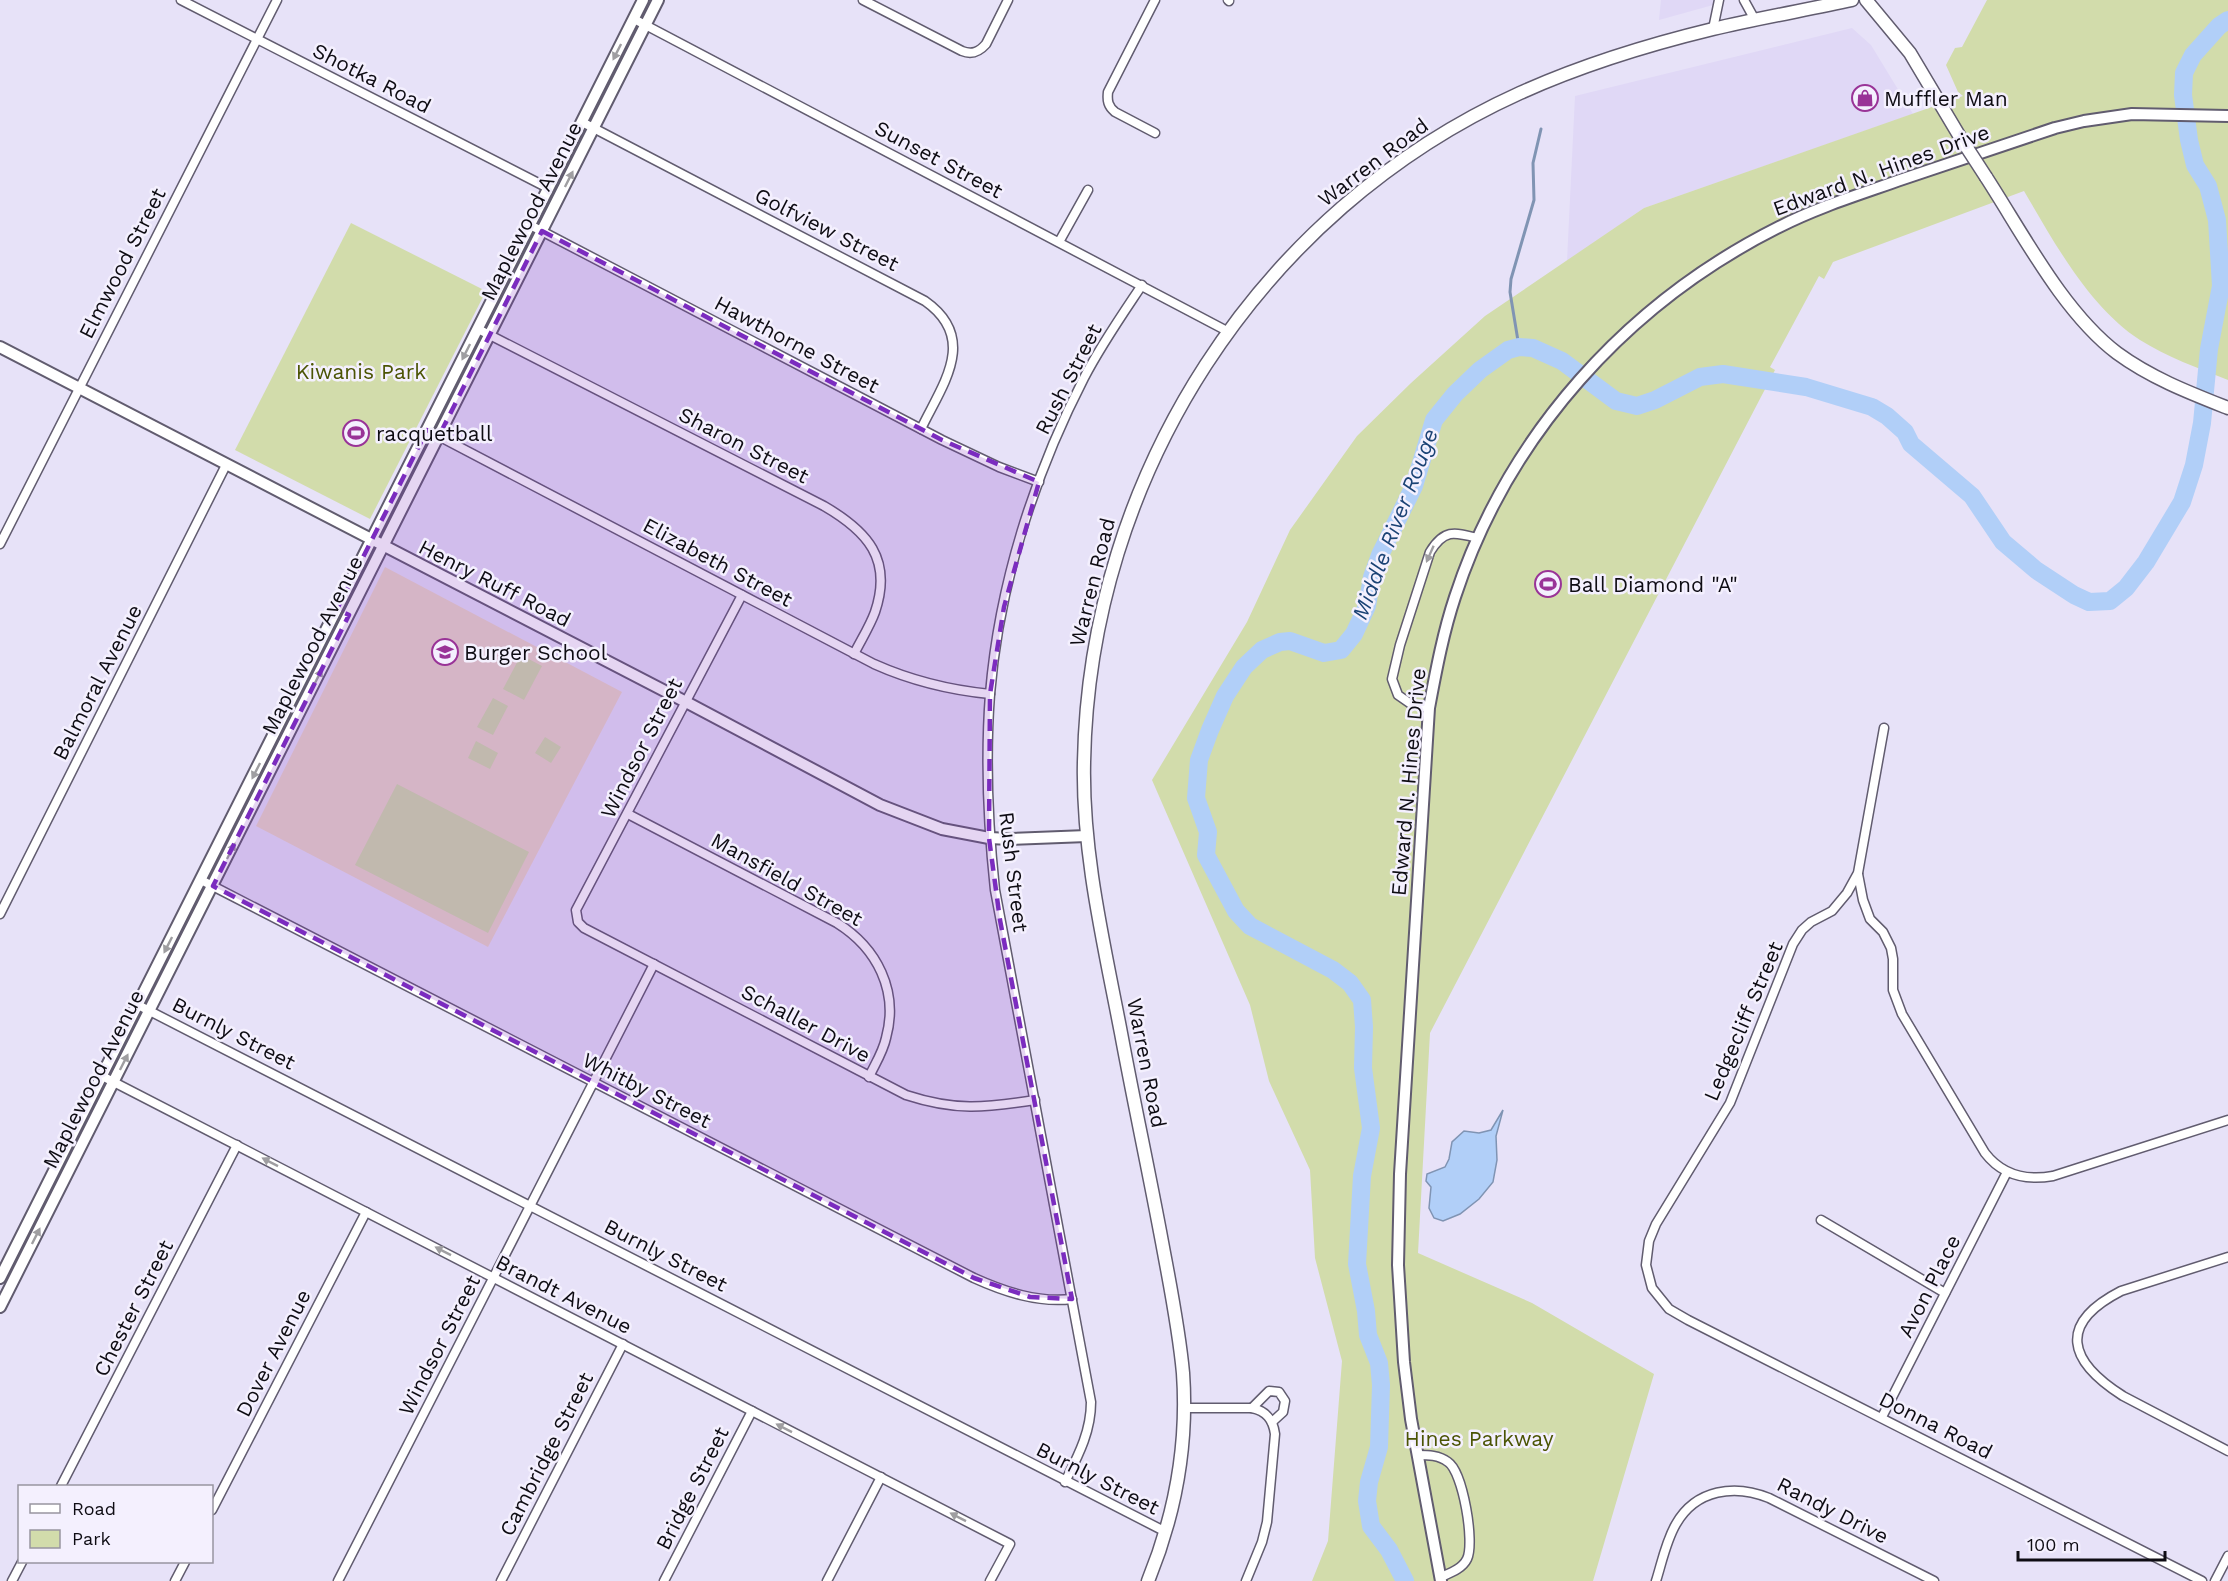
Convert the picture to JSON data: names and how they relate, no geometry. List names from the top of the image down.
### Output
{
  "streets": {
    "main road": ["Warren Road"],
    "street": [
      "Shotka Road",
      "Sunset Street",
      "Edward N. Hines Drive",
      "Maplewood Avenue",
      "Golfview Street",
      "Elmwood Street",
      "Hawthorne Street",
      "Rush Street",
      "Sharon Street",
      "Elizabeth Street",
      "Henry Ruff Road",
      "Balmoral Avenue",
      "Windsor Street",
      "Mansfield Street",
      "Ledgecliff Street",
      "Schaller Drive",
      "Burnly Street",
      "Whitby Street",
      "Avon Place",
      "Brandt Avenue",
      "Chester Street",
      "Dover Avenue",
      "Donna Road",
      "Cambridge Street",
      "Bridge Street",
      "Randy Drive"
    ]
  },
  "crossings": [
    ["Shotka Road", "Maplewood Avenue"],
    ["Shotka Road", "Elmwood Street"],
    ["Sunset Street", "Warren Road"],
    ["Sunset Street", "Maplewood Avenue"],
    ["Sunset Street", "Rush Street"],
    ["Warren Road", "Henry Ruff Road"],
    ["Warren Road", "Burnly Street"],
    ["Maplewood Avenue", "Golfview Street"],
    ["Maplewood Avenue", "Hawthorne Street"],
    ["Maplewood Avenue", "Sharon Street"],
    ["Maplewood Avenue", "Elizabeth Street"],
    ["Maplewood Avenue", "Henry Ruff Road"],
    ["Maplewood Avenue", "Burnly Street"],
    ["Maplewood Avenue", "Whitby Street"],
    ["Maplewood Avenue", "Brandt Avenue"],
    ["Golfview Street", "Hawthorne Street"],
    ["Elmwood Street", "Henry Ruff Road"],
    ["Hawthorne Street", "Rush Street"],
    ["Rush Street", "Elizabeth Street"],
    ["Rush Street", "Henry Ruff Road"],
    ["Rush Street", "Schaller Drive"],
    ["Rush Street", "Burnly Street"],
    ["Rush Street", "Whitby Street"],
    ["Sharon Street", "Elizabeth Street"],
    ["Elizabeth Street", "Windsor Street"],
    ["Henry Ruff Road", "Balmoral Avenue"],
    ["Henry Ruff Road", "Windsor Street"],
    ["Windsor Street", "Mansfield Street"],
    ["Windsor Street", "Schaller Drive"],
    ["Windsor Street", "Burnly Street"],
    ["Windsor Street", "Whitby Street"],
    ["Windsor Street", "Brandt Avenue"],
    ["Mansfield Street", "Schaller Drive"],
    ["Ledgecliff Street", "Donna Road"],
    ["Avon Place", "Donna Road"],
    ["Brandt Avenue", "Chester Street"],
    ["Brandt Avenue", "Dover Avenue"],
    ["Brandt Avenue", "Cambridge Street"],
    ["Brandt Avenue", "Bridge Street"]
  ],
  "one_way": ["Brandt Avenue"],
  "water": ["Middle River Rouge"],
  "parks": ["Kiwanis Park", "Hines Parkway"],
  "places": {
    "shop": ["Muffler Man"],
    "sports": ["racquetball", "Ball Diamond \"A\""],
    "school or university": ["Burger School"]
  },
  "legend": ["Road", "Park"],
  "scale_bar": "100 m"
}
